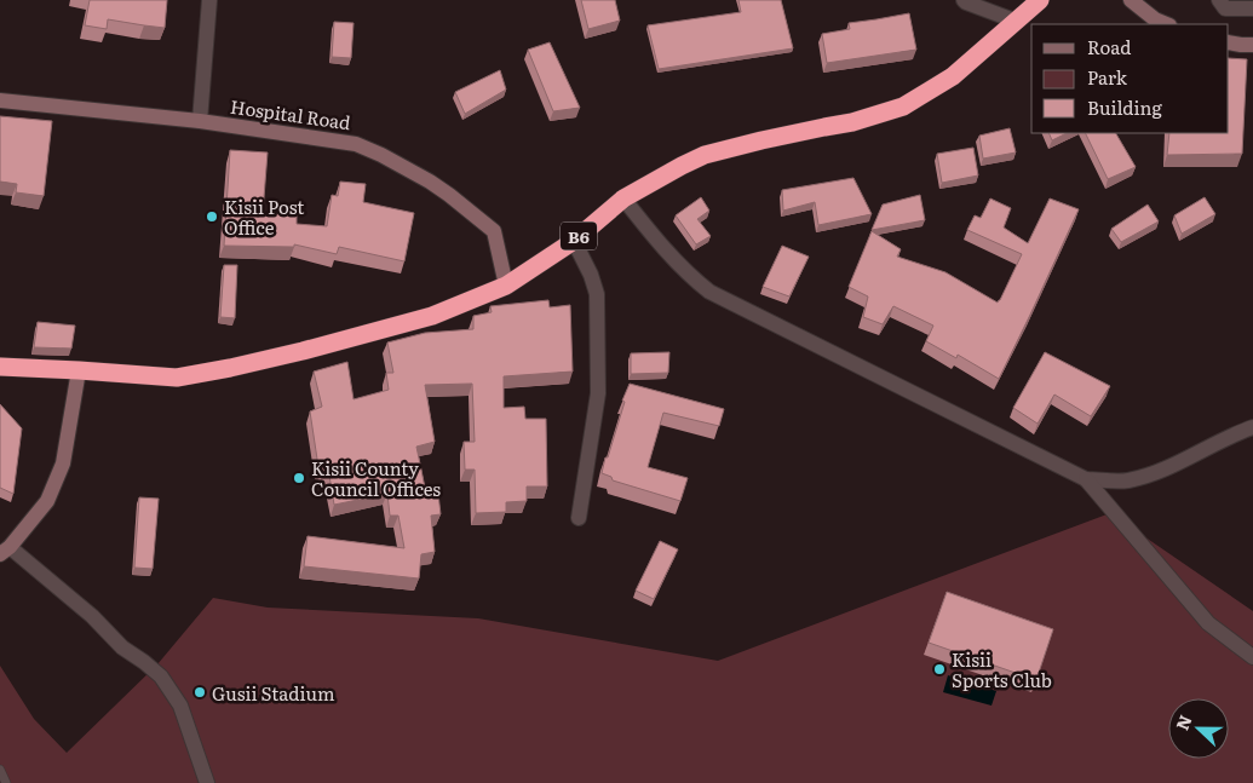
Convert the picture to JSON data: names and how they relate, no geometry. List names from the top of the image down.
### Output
{
  "streets": {
    "highway": ["B6"],
    "street": ["Hospital Road"]
  },
  "crossings": [
    ["Hospital Road", "B6"]
  ],
  "places": [
    "Kisii Post Office",
    "Kisii County Council Offices",
    "Kisii Sports Club",
    "Gusii Stadium"
  ],
  "legend": ["Road", "Park", "Building"],
  "north": "left"
}
